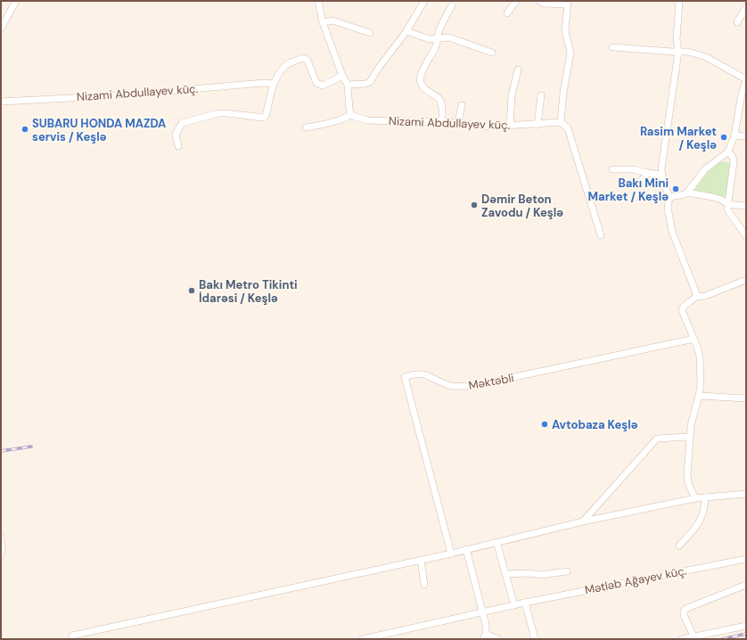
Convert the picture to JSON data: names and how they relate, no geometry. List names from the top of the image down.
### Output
{
  "streets": {
    "street": ["Nizami Abdullayev küç.", "Məktəbli", "Mətləb Ağayev küç."]
  },
  "places": [
    "SUBARU HONDA MAZDA servis / Keşlə",
    "Rasim Market / Keşlə",
    "Bakı Mini Market / Keşlə",
    "Dəmir Beton Zavodu / Keşlə",
    "Bakı Metro Tikinti İdarəsi / Keşlə",
    "Avtobaza Keşlə"
  ]
}
